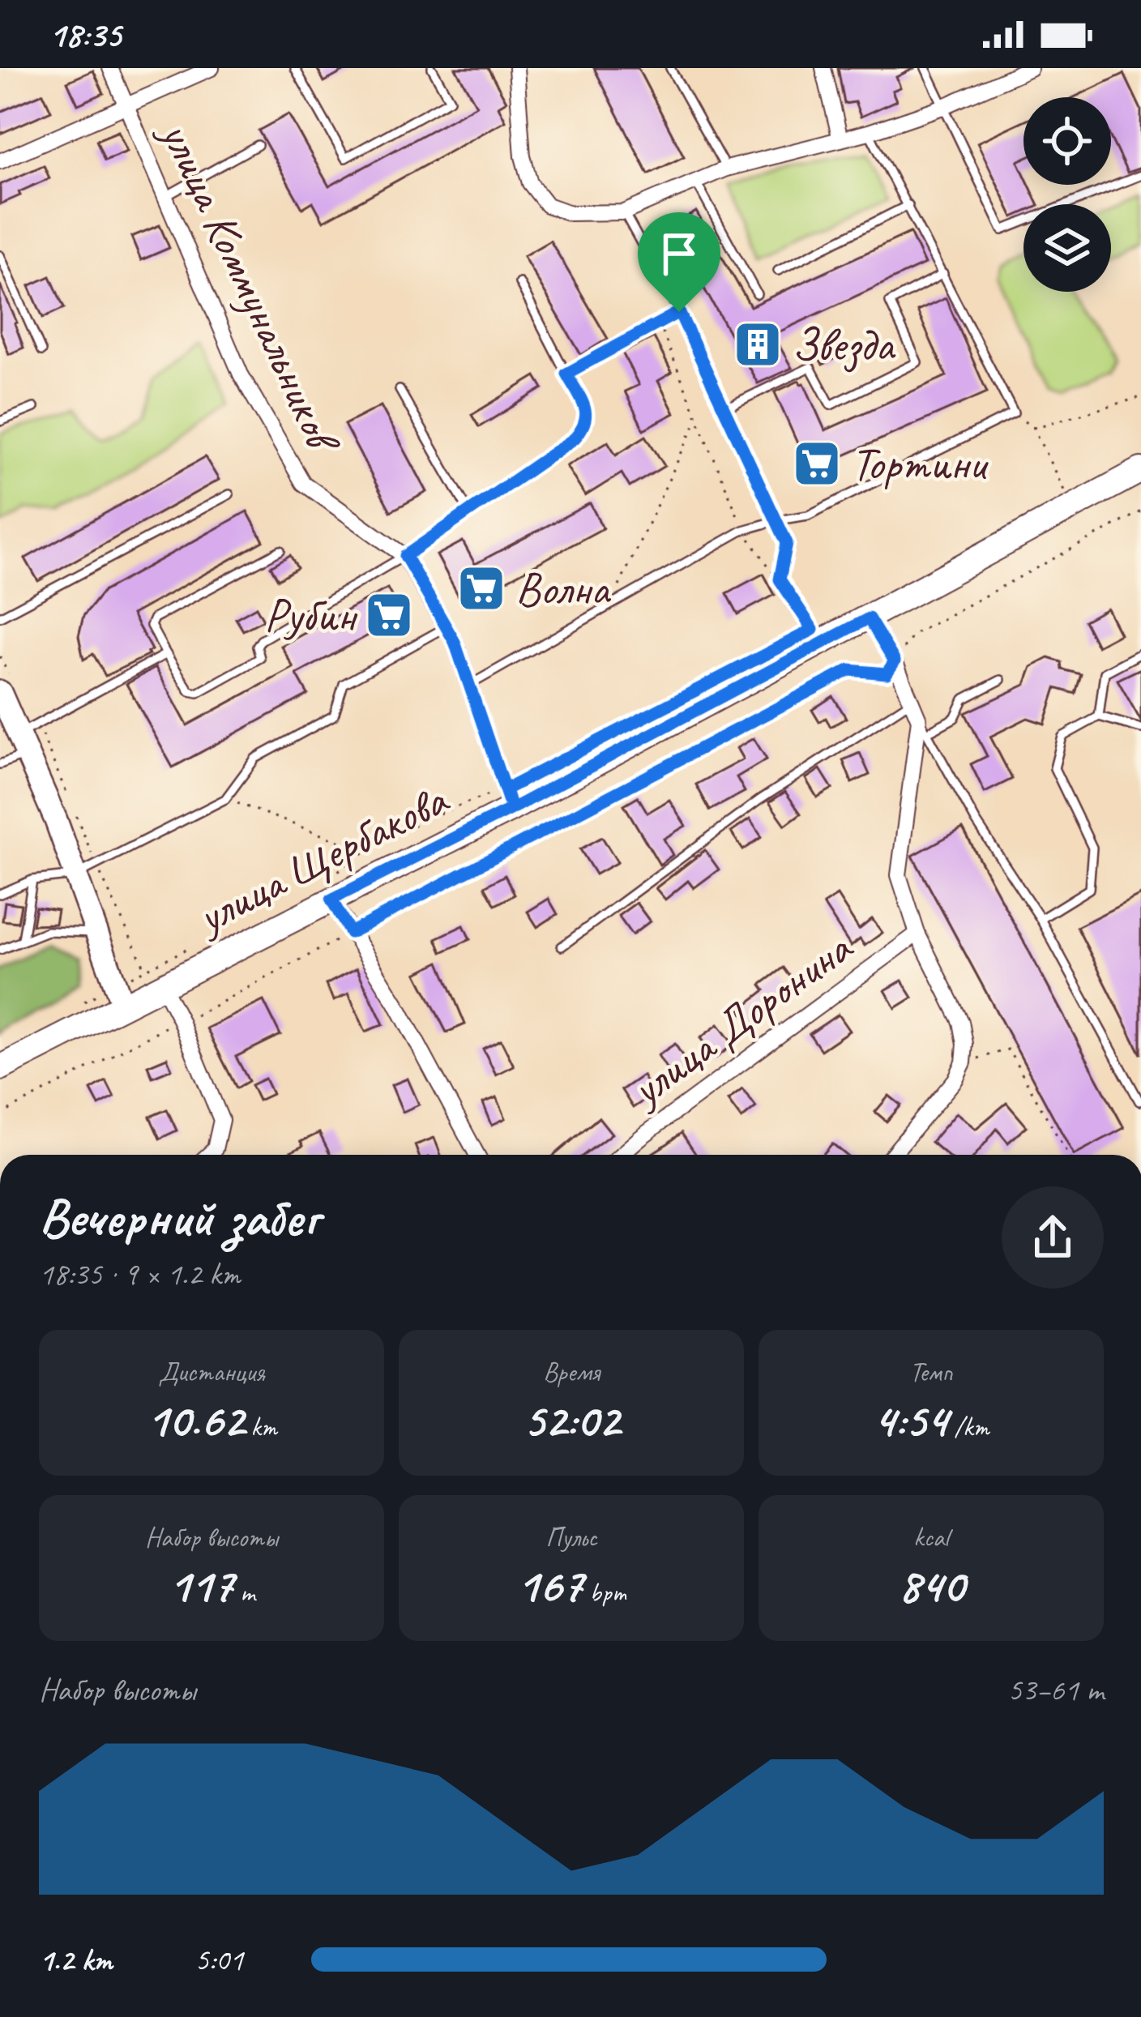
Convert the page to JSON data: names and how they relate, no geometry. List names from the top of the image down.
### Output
{
  "streets": {
    "main road": ["улица Щербакова"],
    "street": ["улица Коммунальников", "улица Доронина"]
  },
  "crossings": [
    ["улица Коммунальников", "улица Щербакова"]
  ],
  "places": {
    "building": ["Звезда"],
    "supermarket": ["Тортини", "Волна", "Рубин"]
  },
  "page": {
    "status": "18:35",
    "heading": ["Вечерний забег", "18:35 · 9 × 1.2 km"],
    "stats": [
      ["Дистанция", "10.62 km"],
      ["Время", "52:02"],
      ["Темп", "4:54 /km"],
      ["Набор высоты", "117 m"],
      ["Пульс", "167 bpm"],
      ["kcal", "840"]
    ],
    "chart": ["Набор высоты", "53–61 m"],
    "list": [
      {
        "name": "1.2 km",
        "note": "5:01"
      }
    ]
  }
}
